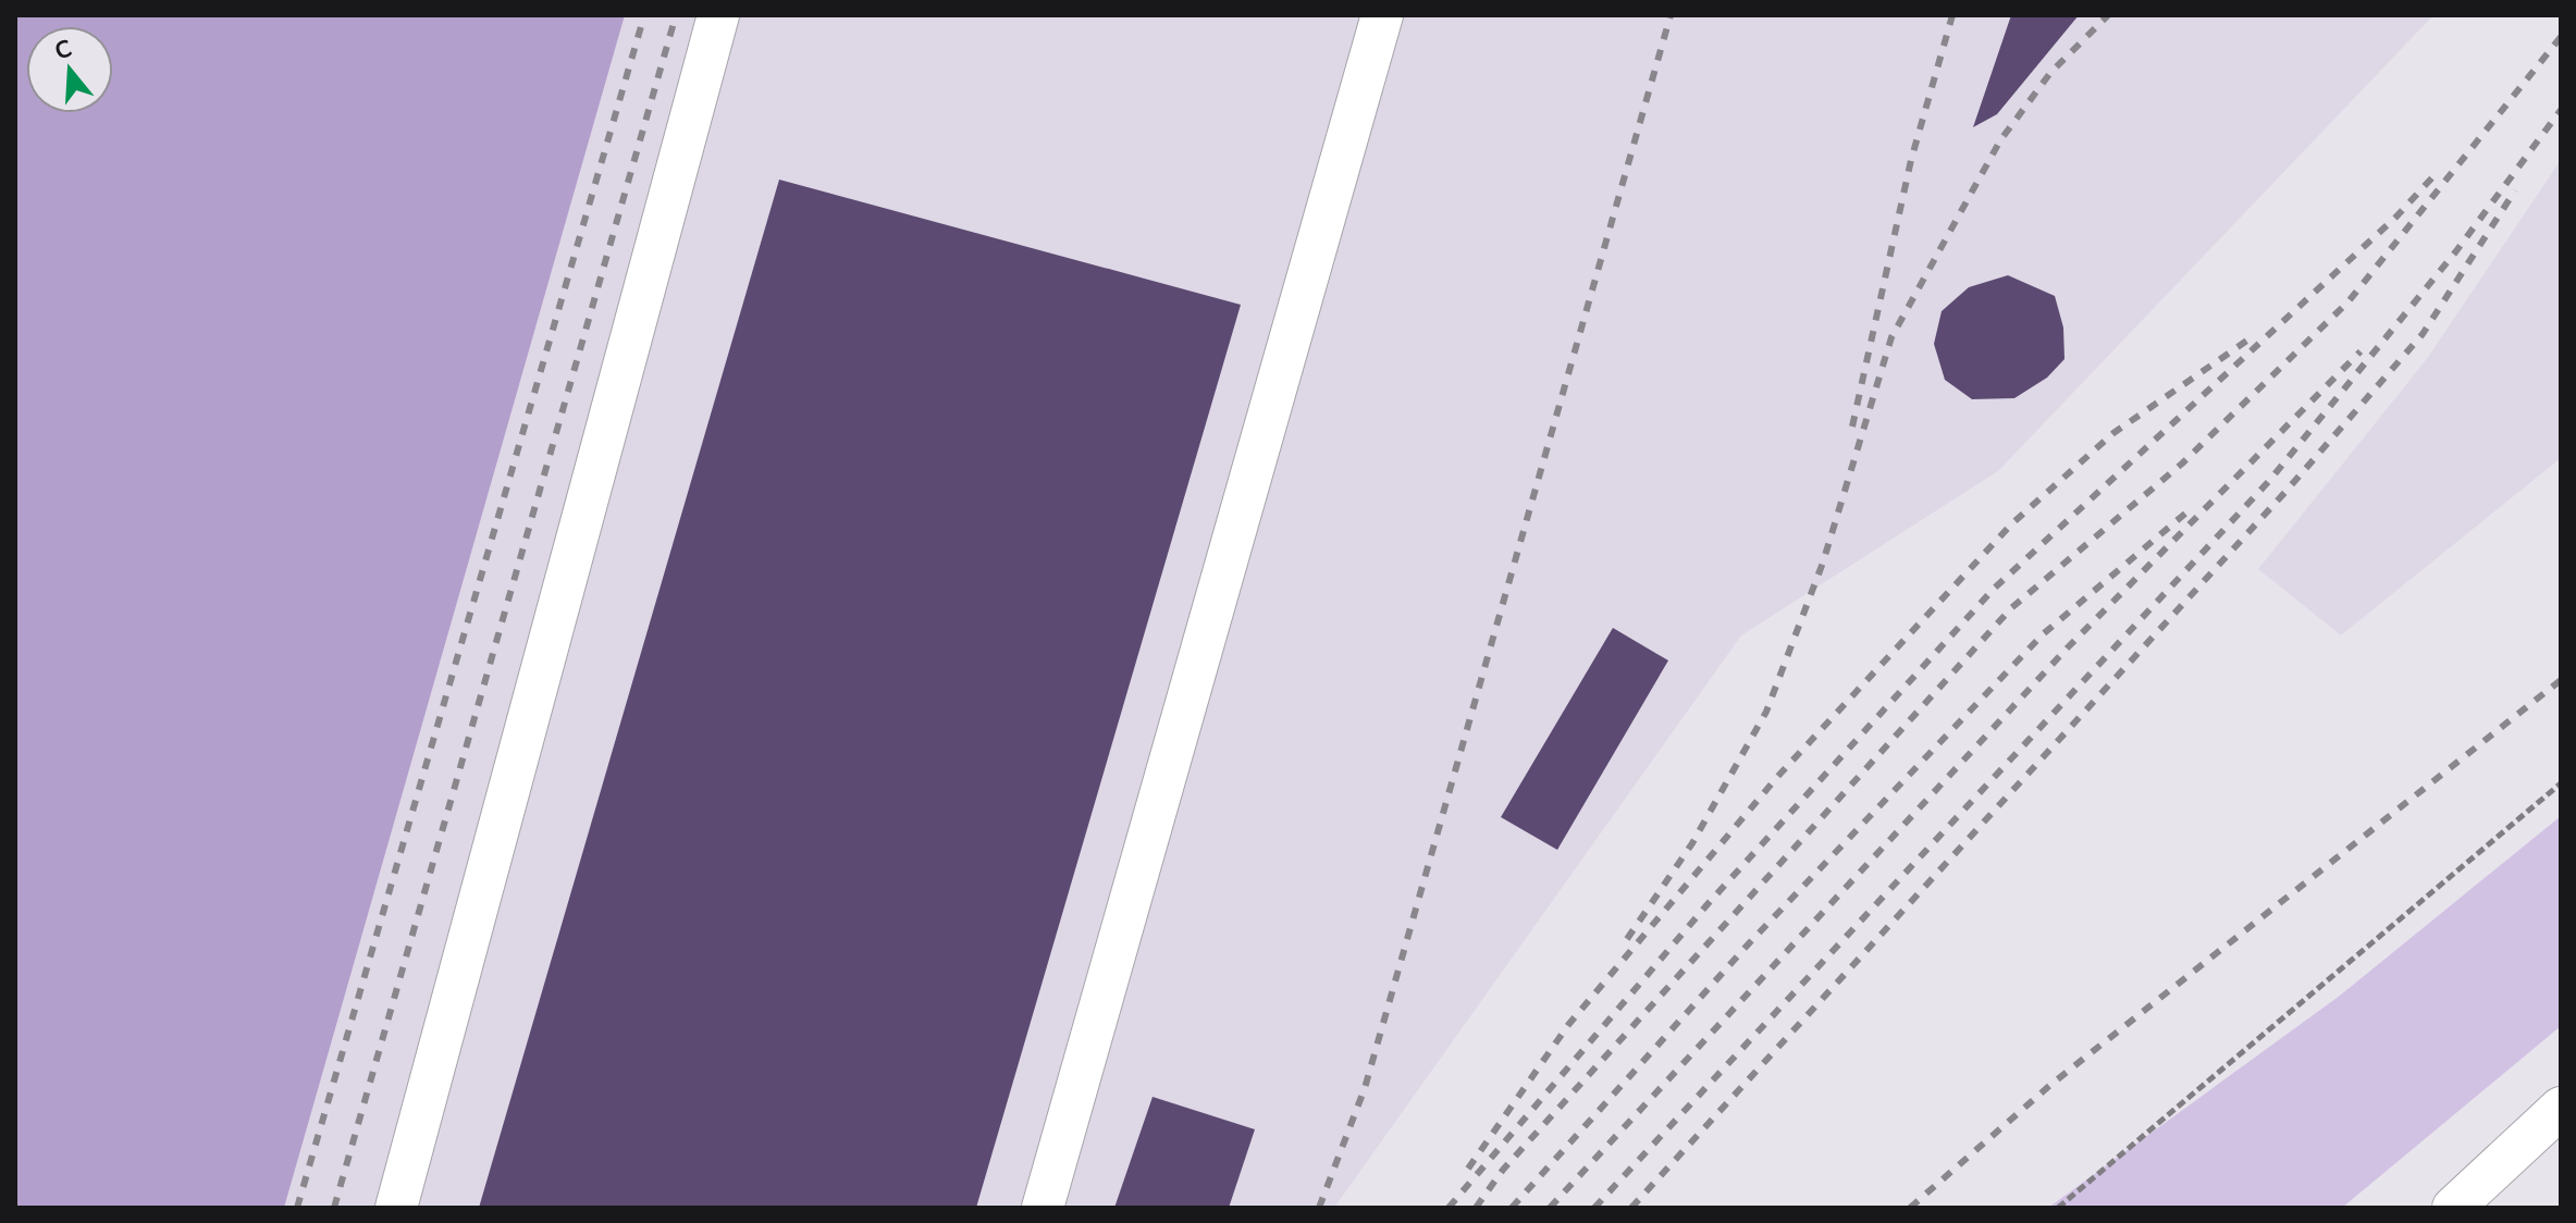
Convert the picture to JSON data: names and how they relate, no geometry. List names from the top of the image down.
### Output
{
  "north": "top"
}
